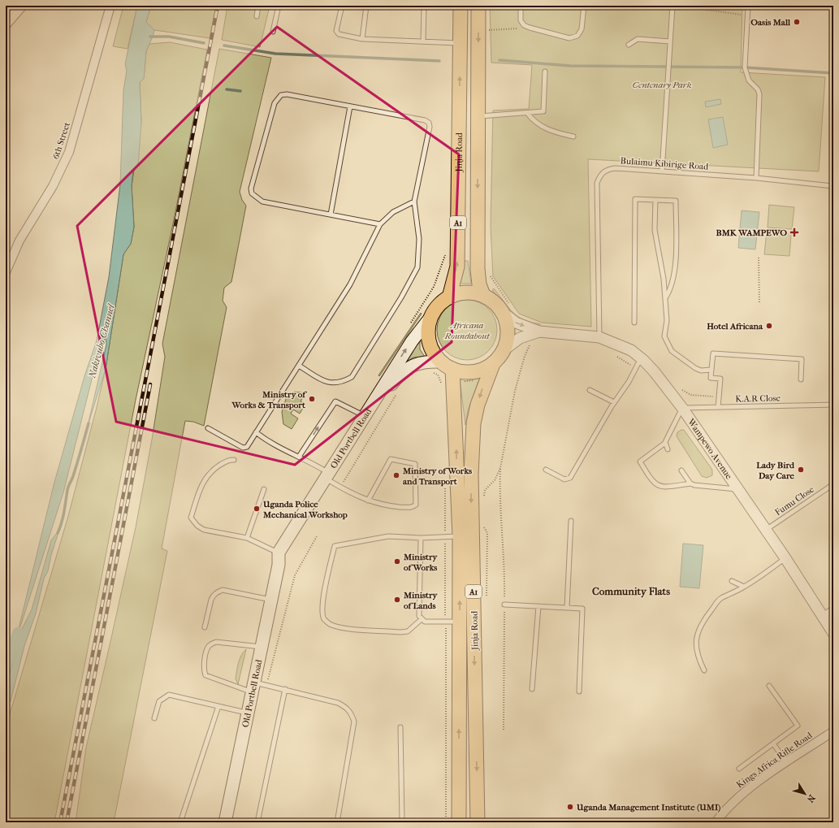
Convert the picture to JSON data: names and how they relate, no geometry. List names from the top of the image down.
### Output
{
  "streets": {
    "highway": ["Jinja Road", "A1"],
    "main road": ["Old Portbell Road"],
    "street": ["6th Street", "Wampewo Avenue", "Kings Africa Rifle Road"],
    "lane": ["Bulaimu Kibirige Road", "K.A.R Close", "Fumu Close"]
  },
  "crossings": [
    ["Jinja Road", "A1"],
    ["Jinja Road", "Old Portbell Road"],
    ["Bulaimu Kibirige Road", "Wampewo Avenue"],
    ["A1", "Old Portbell Road"],
    ["K.A.R Close", "Wampewo Avenue"],
    ["Wampewo Avenue", "Fumu Close"]
  ],
  "districts": ["Community Flats"],
  "water": ["Nakivubo Channel"],
  "parks": ["Centenary Park", "Africana Roundabout"],
  "places": {
    "other": [
      "Oasis Mall",
      "Hotel Africana",
      "Ministry of Works & Transport",
      "Lady Bird Day Care",
      "Ministry of Works and Transport",
      "Uganda Police Mechanical Workshop",
      "Ministry of Works",
      "Ministry of Lands",
      "Uganda Management Institute (UMI)"
    ],
    "health": ["BMK WAMPEWO"]
  },
  "north": "bottom right"
}
